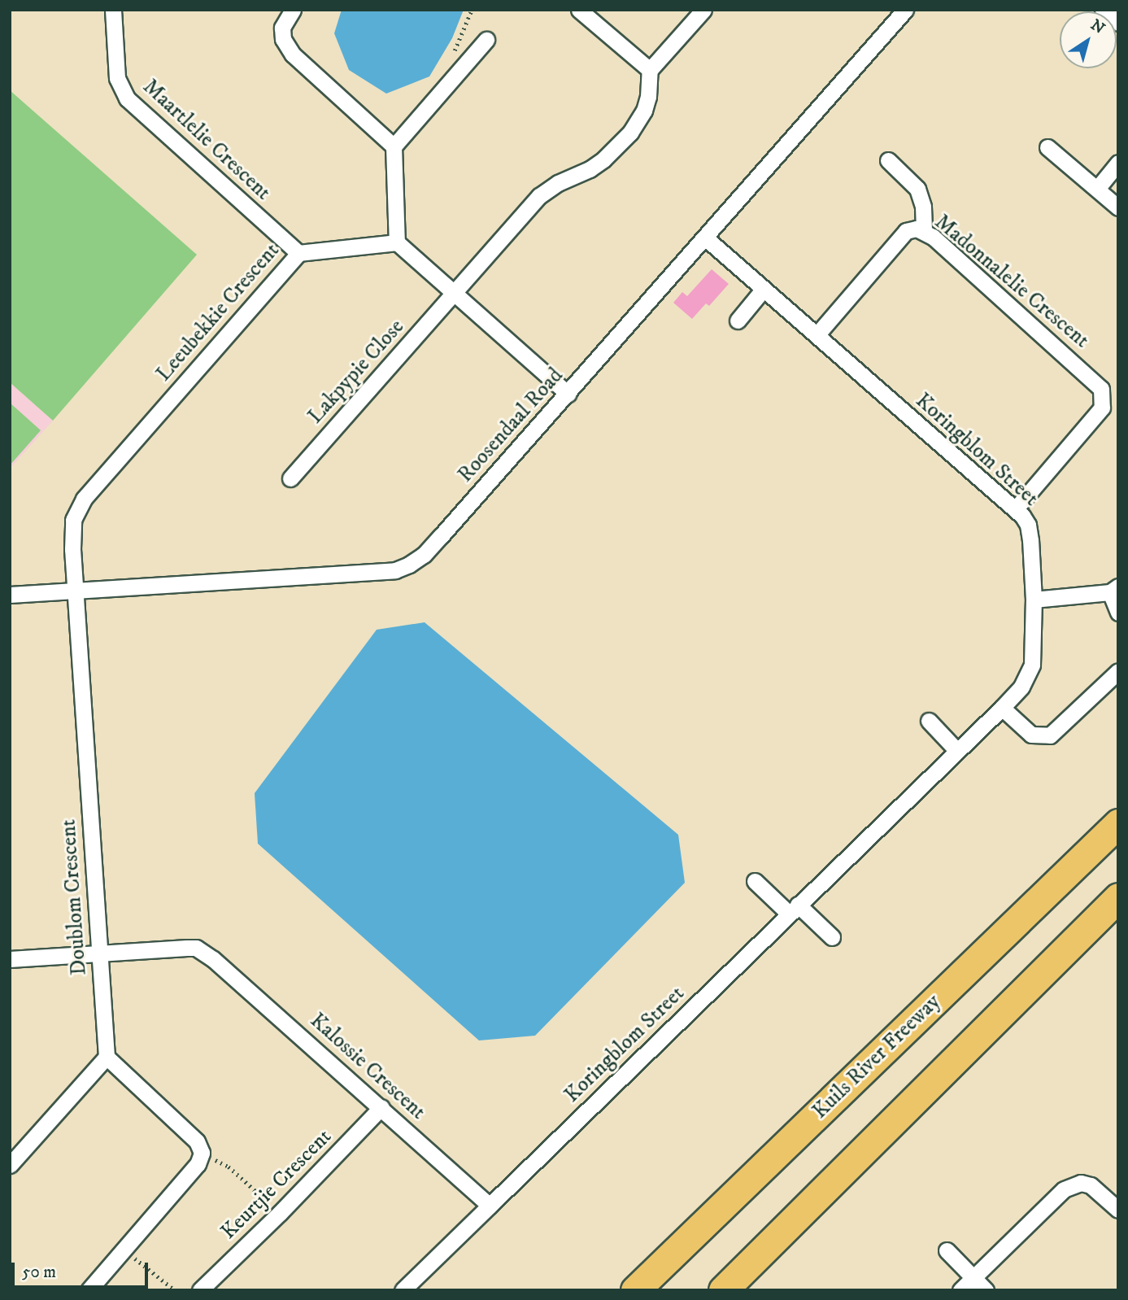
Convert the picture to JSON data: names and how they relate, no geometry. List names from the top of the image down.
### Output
{
  "streets": {
    "highway": ["Kuils River Freeway"],
    "street": [
      "Maartlelie Crescent",
      "Madonnalelie Crescent",
      "Leeubekkie Crescent",
      "Lakpypie Close",
      "Roosendaal Road",
      "Koringblom Street",
      "Doublom Crescent",
      "Kalossie Crescent",
      "Keurtjie Crescent"
    ]
  },
  "crossings": [
    ["Maartlelie Crescent", "Leeubekkie Crescent"],
    ["Madonnalelie Crescent", "Koringblom Street"],
    ["Leeubekkie Crescent", "Roosendaal Road"],
    ["Leeubekkie Crescent", "Doublom Crescent"],
    ["Roosendaal Road", "Koringblom Street"],
    ["Roosendaal Road", "Doublom Crescent"],
    ["Koringblom Street", "Kalossie Crescent"],
    ["Doublom Crescent", "Kalossie Crescent"],
    ["Kalossie Crescent", "Keurtjie Crescent"]
  ],
  "scale_bar": "50 m",
  "north": "top right"
}
